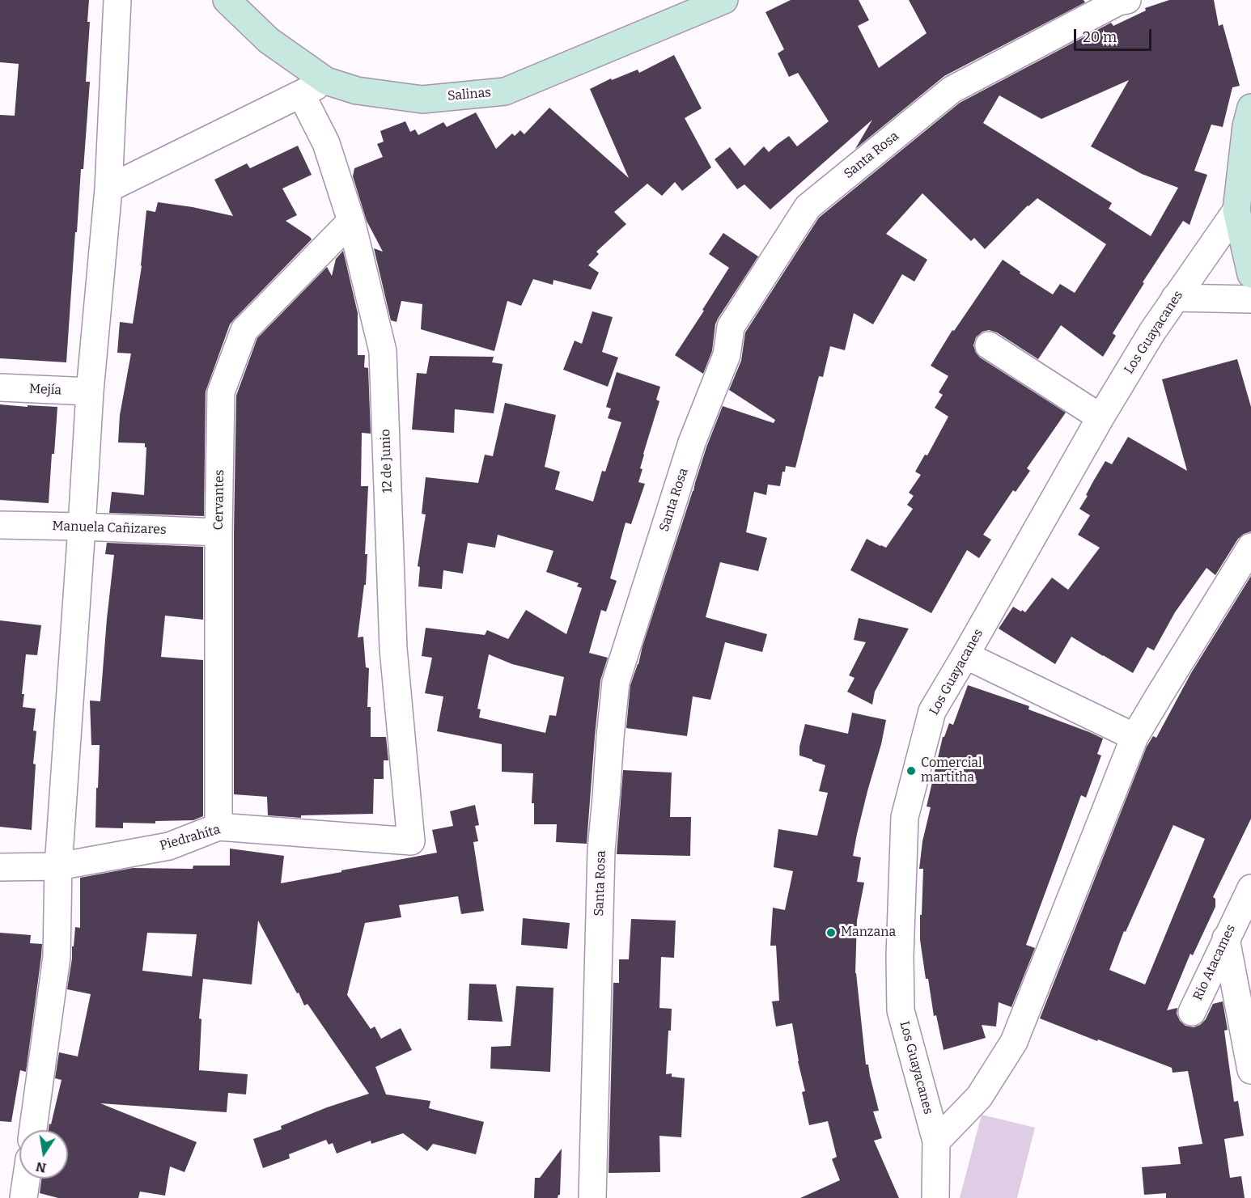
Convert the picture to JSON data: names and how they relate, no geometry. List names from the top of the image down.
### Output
{
  "streets": {
    "street": [
      "Salinas",
      "Santa Rosa",
      "Los Guayacanes",
      "Mejía",
      "12 de Junio",
      "Cervantes",
      "Manuela Cañizares",
      "Piedrahíta",
      "Rio Atacames"
    ]
  },
  "crossings": [
    ["12 de Junio", "Cervantes"],
    ["12 de Junio", "Piedrahíta"],
    ["Cervantes", "Manuela Cañizares"],
    ["Cervantes", "Piedrahíta"]
  ],
  "places": ["Comercial martitha", "Manzana"],
  "scale_bar": "20 m",
  "north": "bottom"
}
